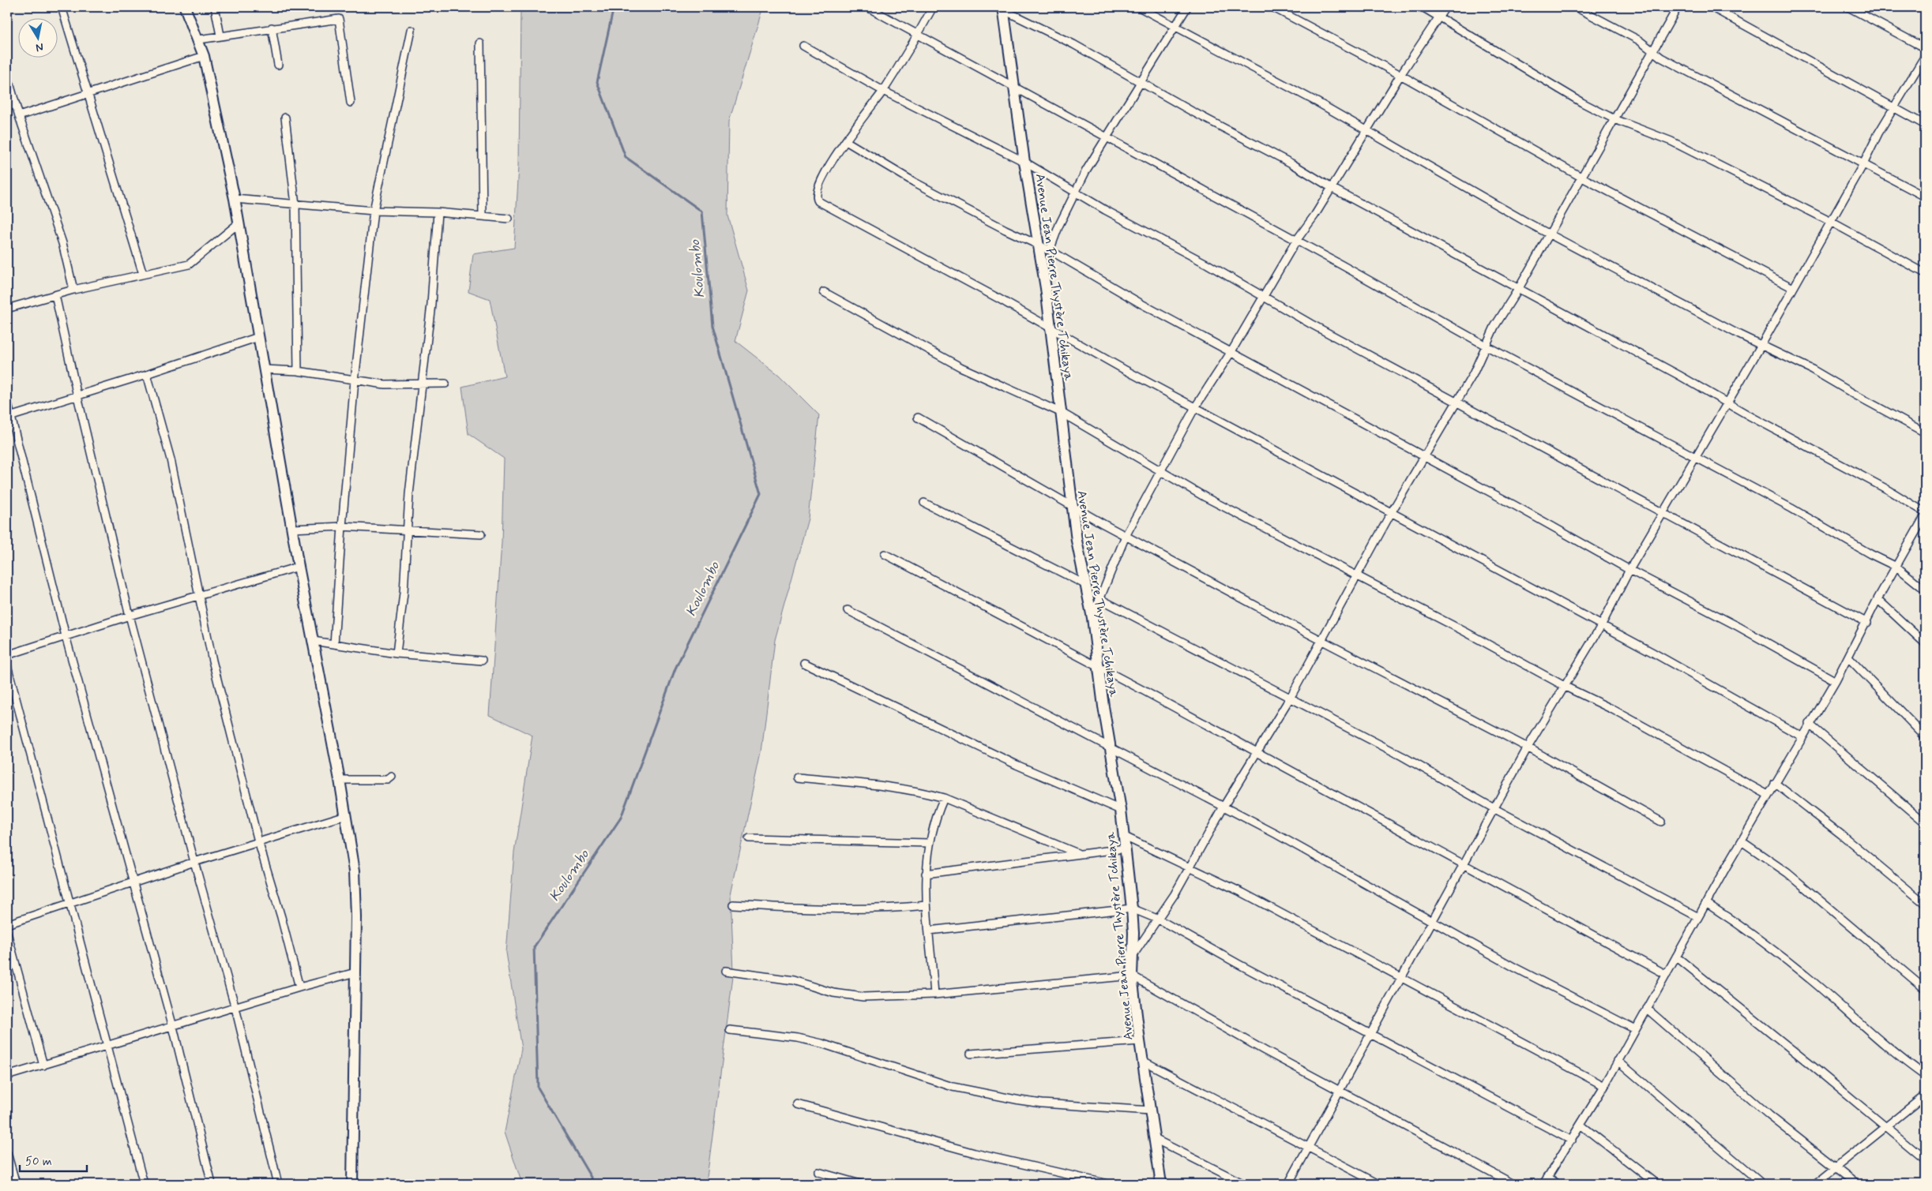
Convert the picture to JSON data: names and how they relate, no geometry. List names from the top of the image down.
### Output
{
  "streets": {
    "street": ["Avenue Jean Pierre Thystère Tchikaya"]
  },
  "water": ["Koulombo"],
  "scale_bar": "50 m",
  "north": "bottom"
}
